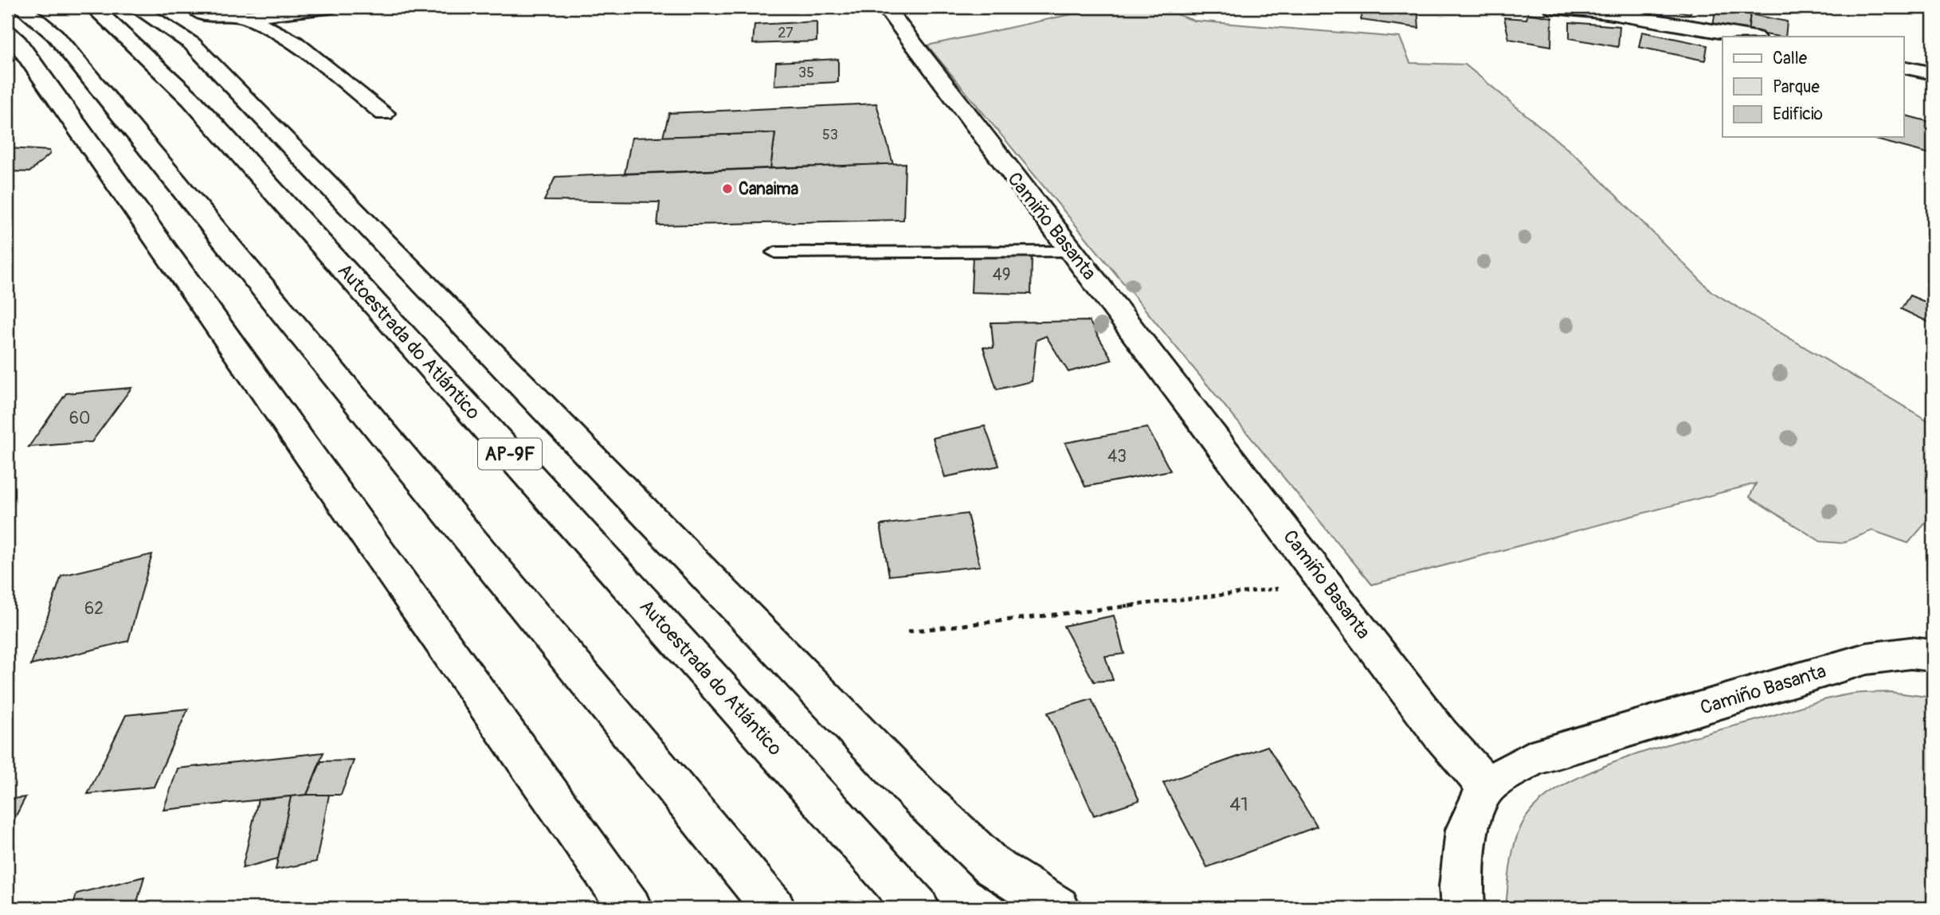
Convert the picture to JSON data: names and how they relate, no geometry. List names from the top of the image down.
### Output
{
  "streets": {
    "main road": ["Camiño Basanta", "Autoestrada do Atlántico", "AP-9F"]
  },
  "places": ["Canaima"],
  "house_numbers": [
    "27",
    "35",
    "53",
    "49",
    "60",
    "43",
    "62",
    "41"
  ],
  "legend": ["Calle", "Parque", "Edificio"]
}
